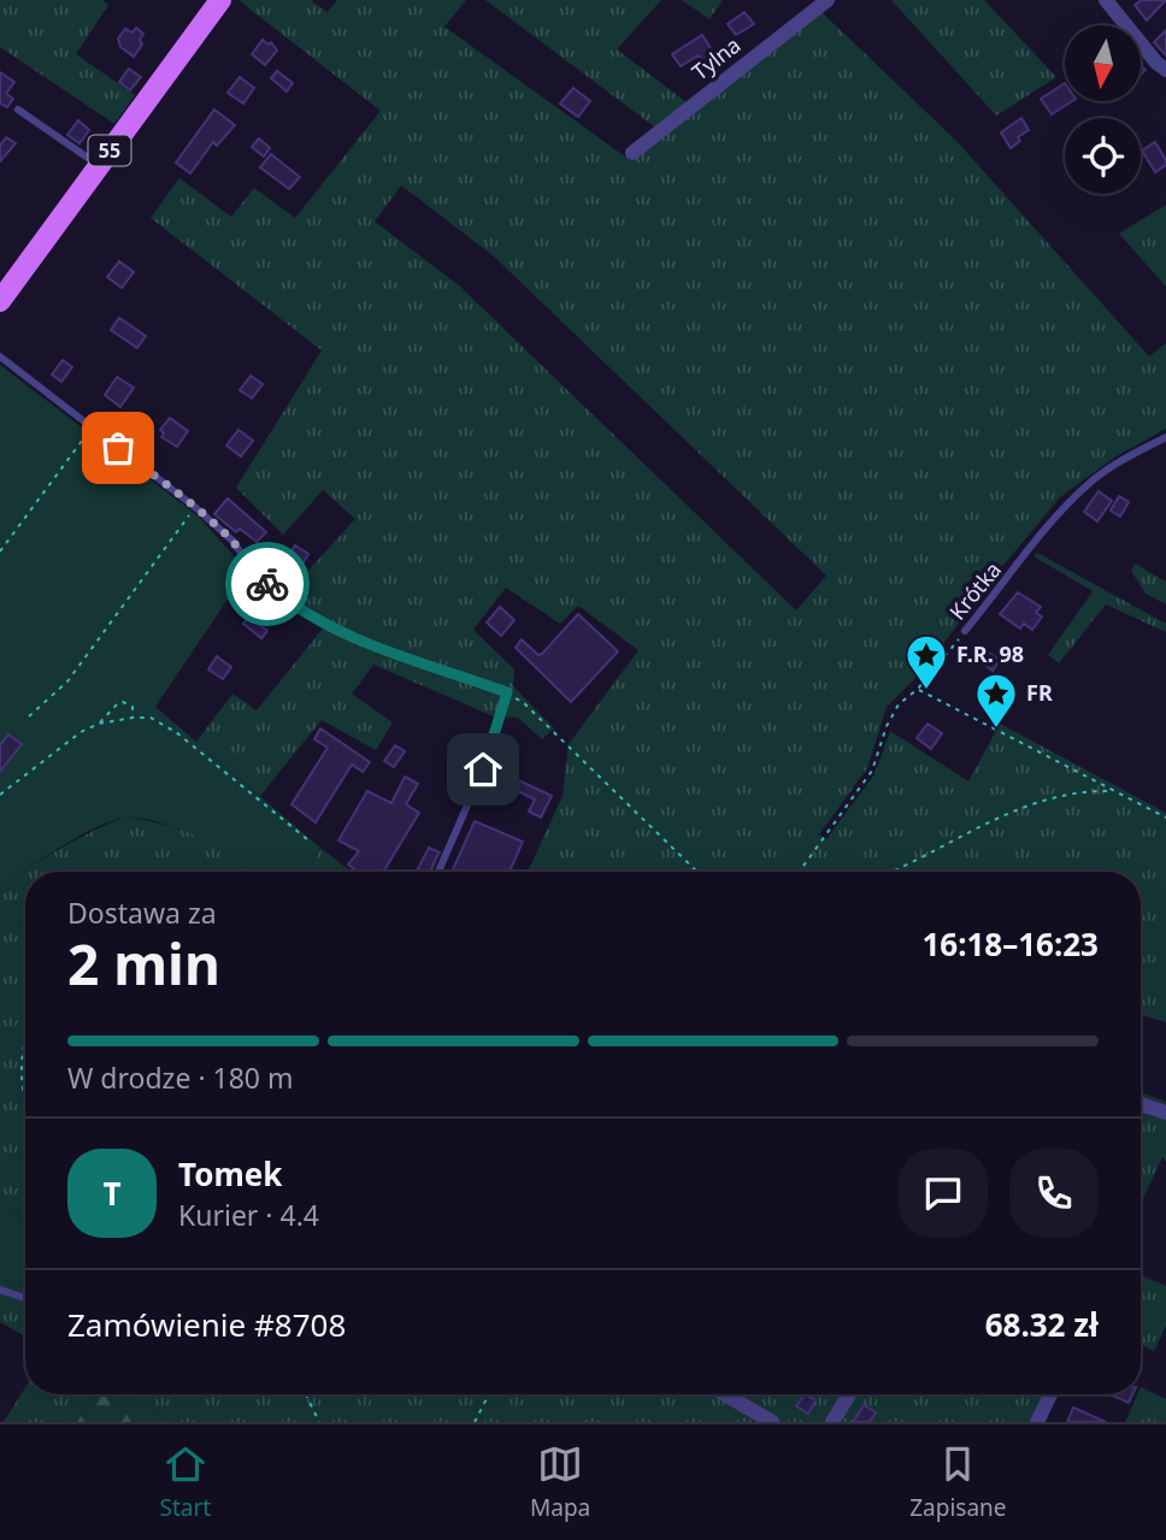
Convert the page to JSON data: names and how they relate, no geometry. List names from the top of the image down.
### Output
{
  "streets": {
    "main road": ["55"],
    "street": ["Tylna"],
    "lane": ["Krótka"]
  },
  "places": {
    "place": ["F.R. 98", "FR"]
  },
  "north": "bottom",
  "page": {
    "heading": ["2 min", "Dostawa za", "16:18–16:23"],
    "panel": [
      "Tomek",
      "Kurier · 4.4",
      "Zamówienie #8708",
      "68.32 zł"
    ],
    "bar": "W drodze · 180 m",
    "round": "T",
    "tabs": ["Start", "Mapa", "Zapisane"]
  }
}
